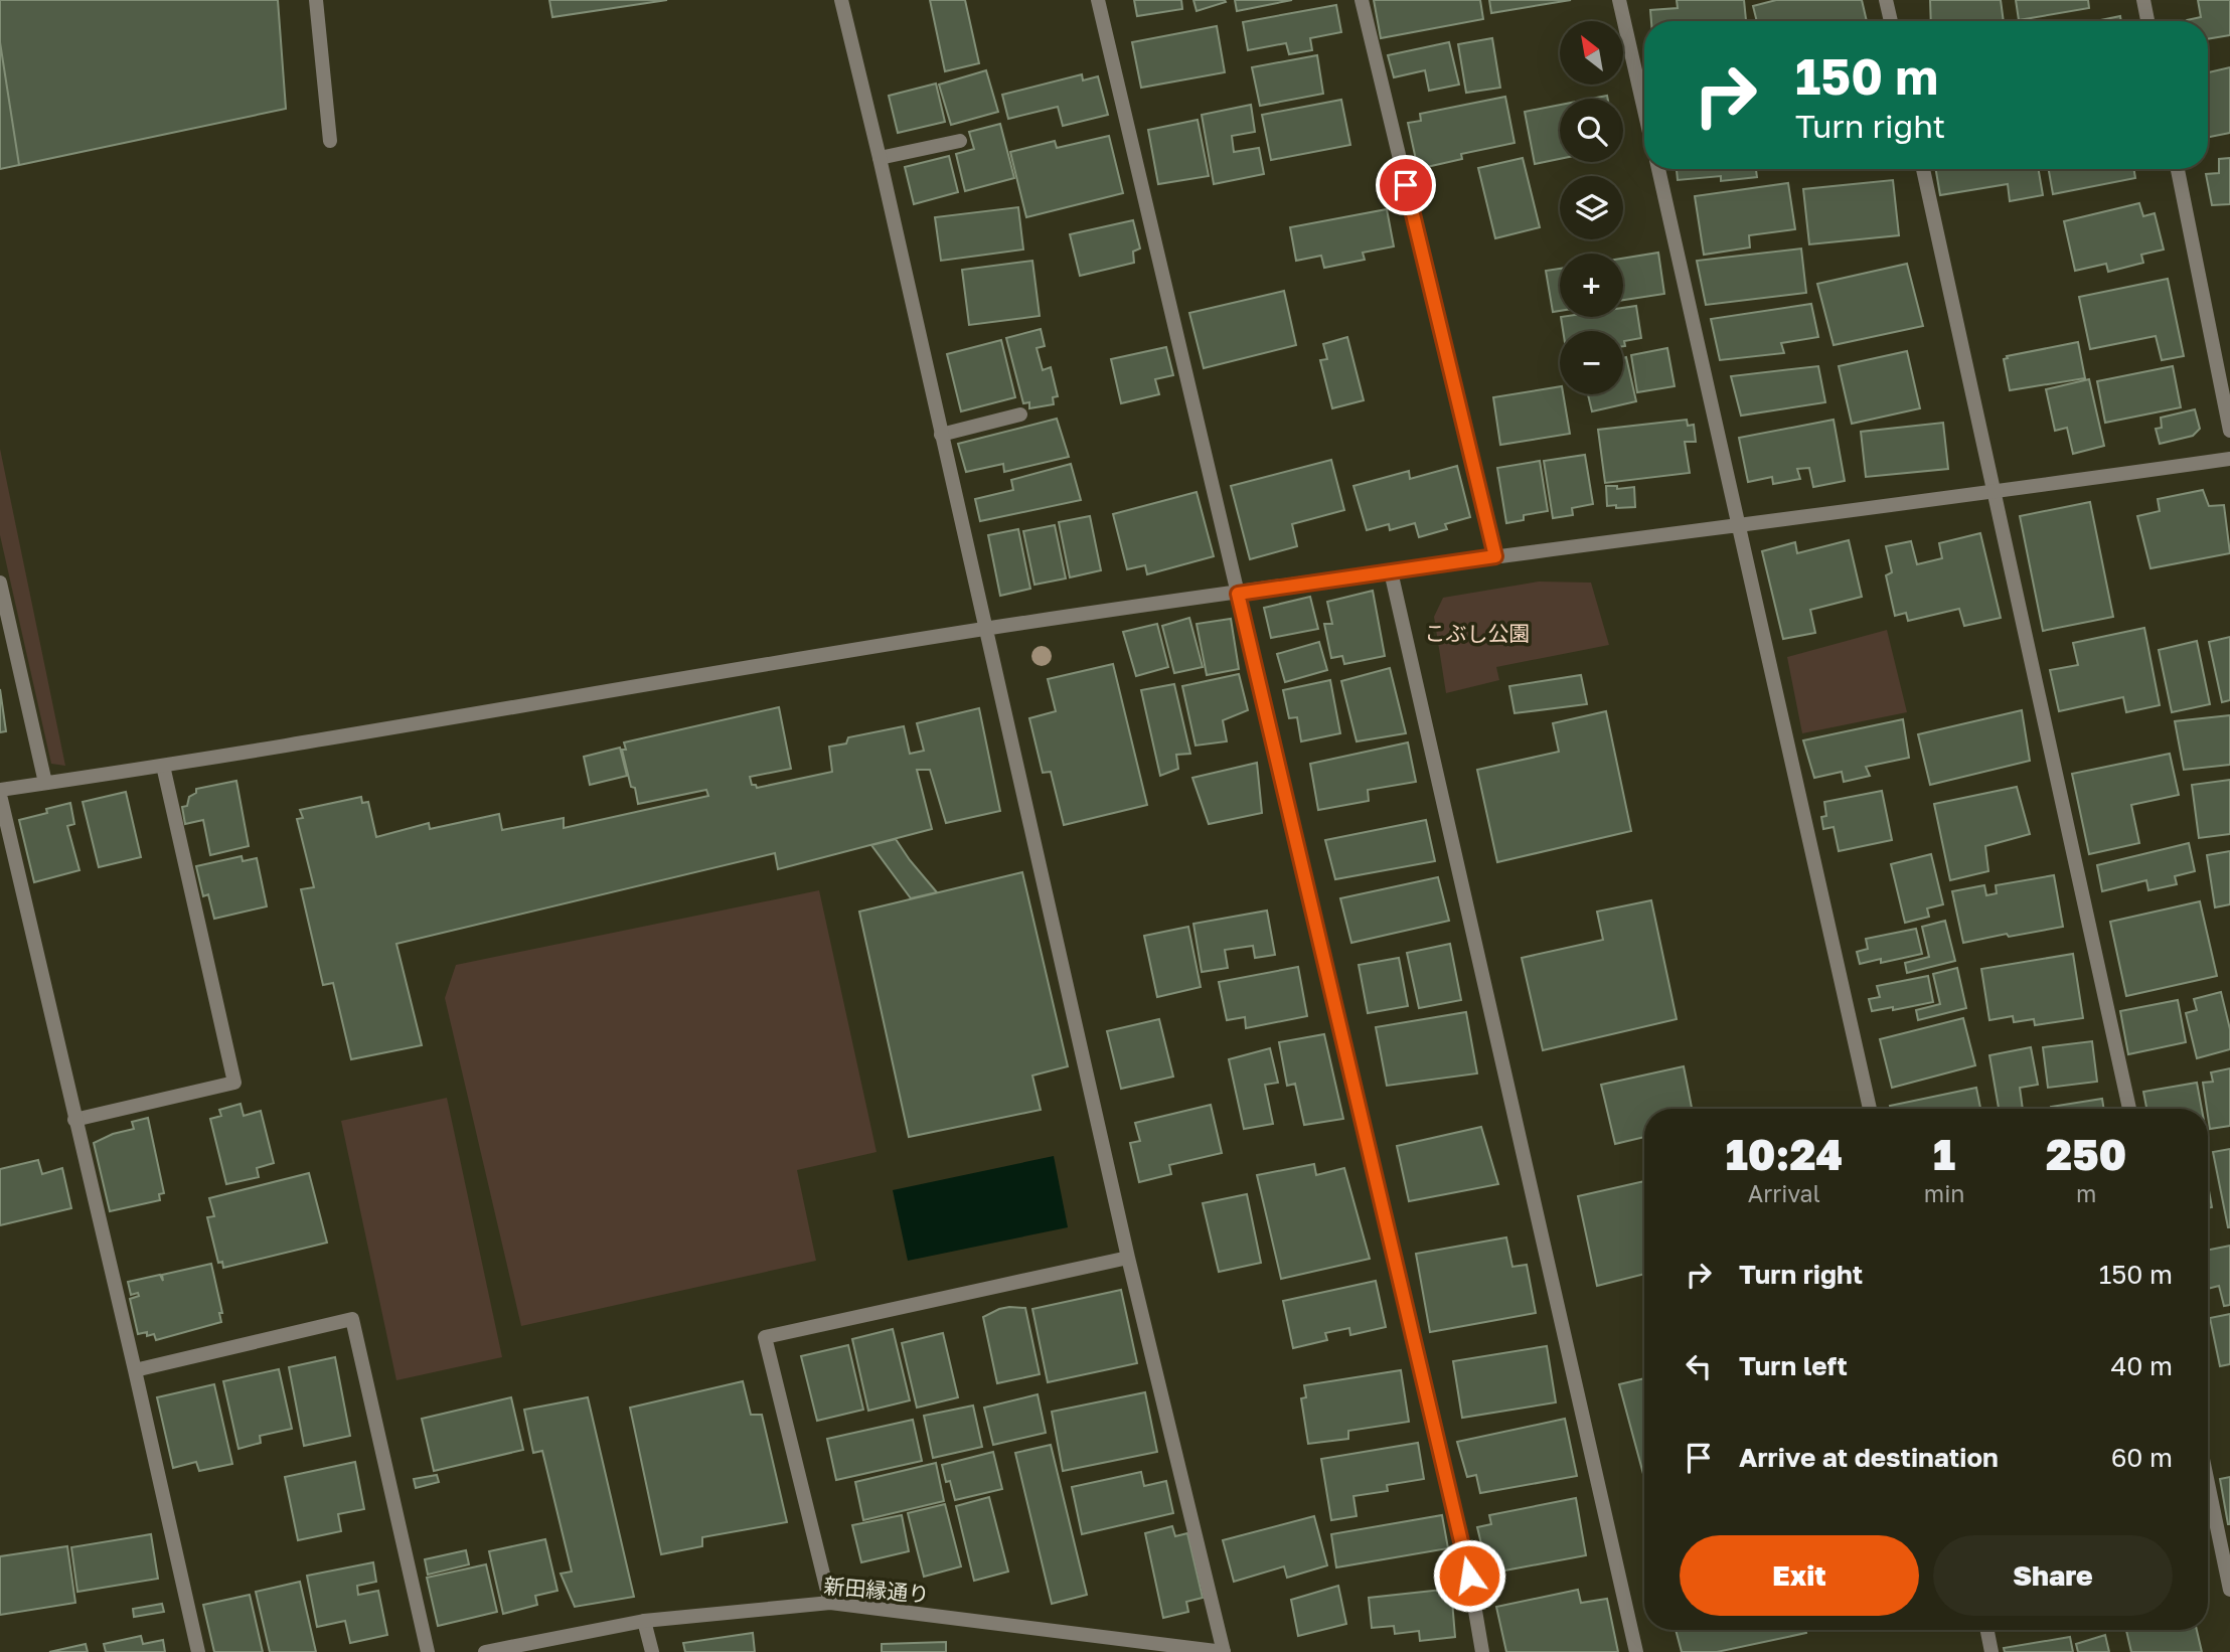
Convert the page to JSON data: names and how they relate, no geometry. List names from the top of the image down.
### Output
{
  "streets": {
    "street": ["新田縁通り"]
  },
  "parks": ["こぶし公園"],
  "north": "top left",
  "page": {
    "map_buttons": ["+", "−"],
    "turn": ["150 m", "Turn right"],
    "eta": [
      "10:24",
      "Arrival",
      "1",
      "min",
      "250",
      "m"
    ],
    "list": [
      {
        "name": "Turn right",
        "value": "150 m"
      },
      {
        "name": "Turn left",
        "value": "40 m"
      },
      {
        "name": "Arrive at destination",
        "value": "60 m"
      }
    ],
    "buttons": ["Exit", "Share"]
  }
}
